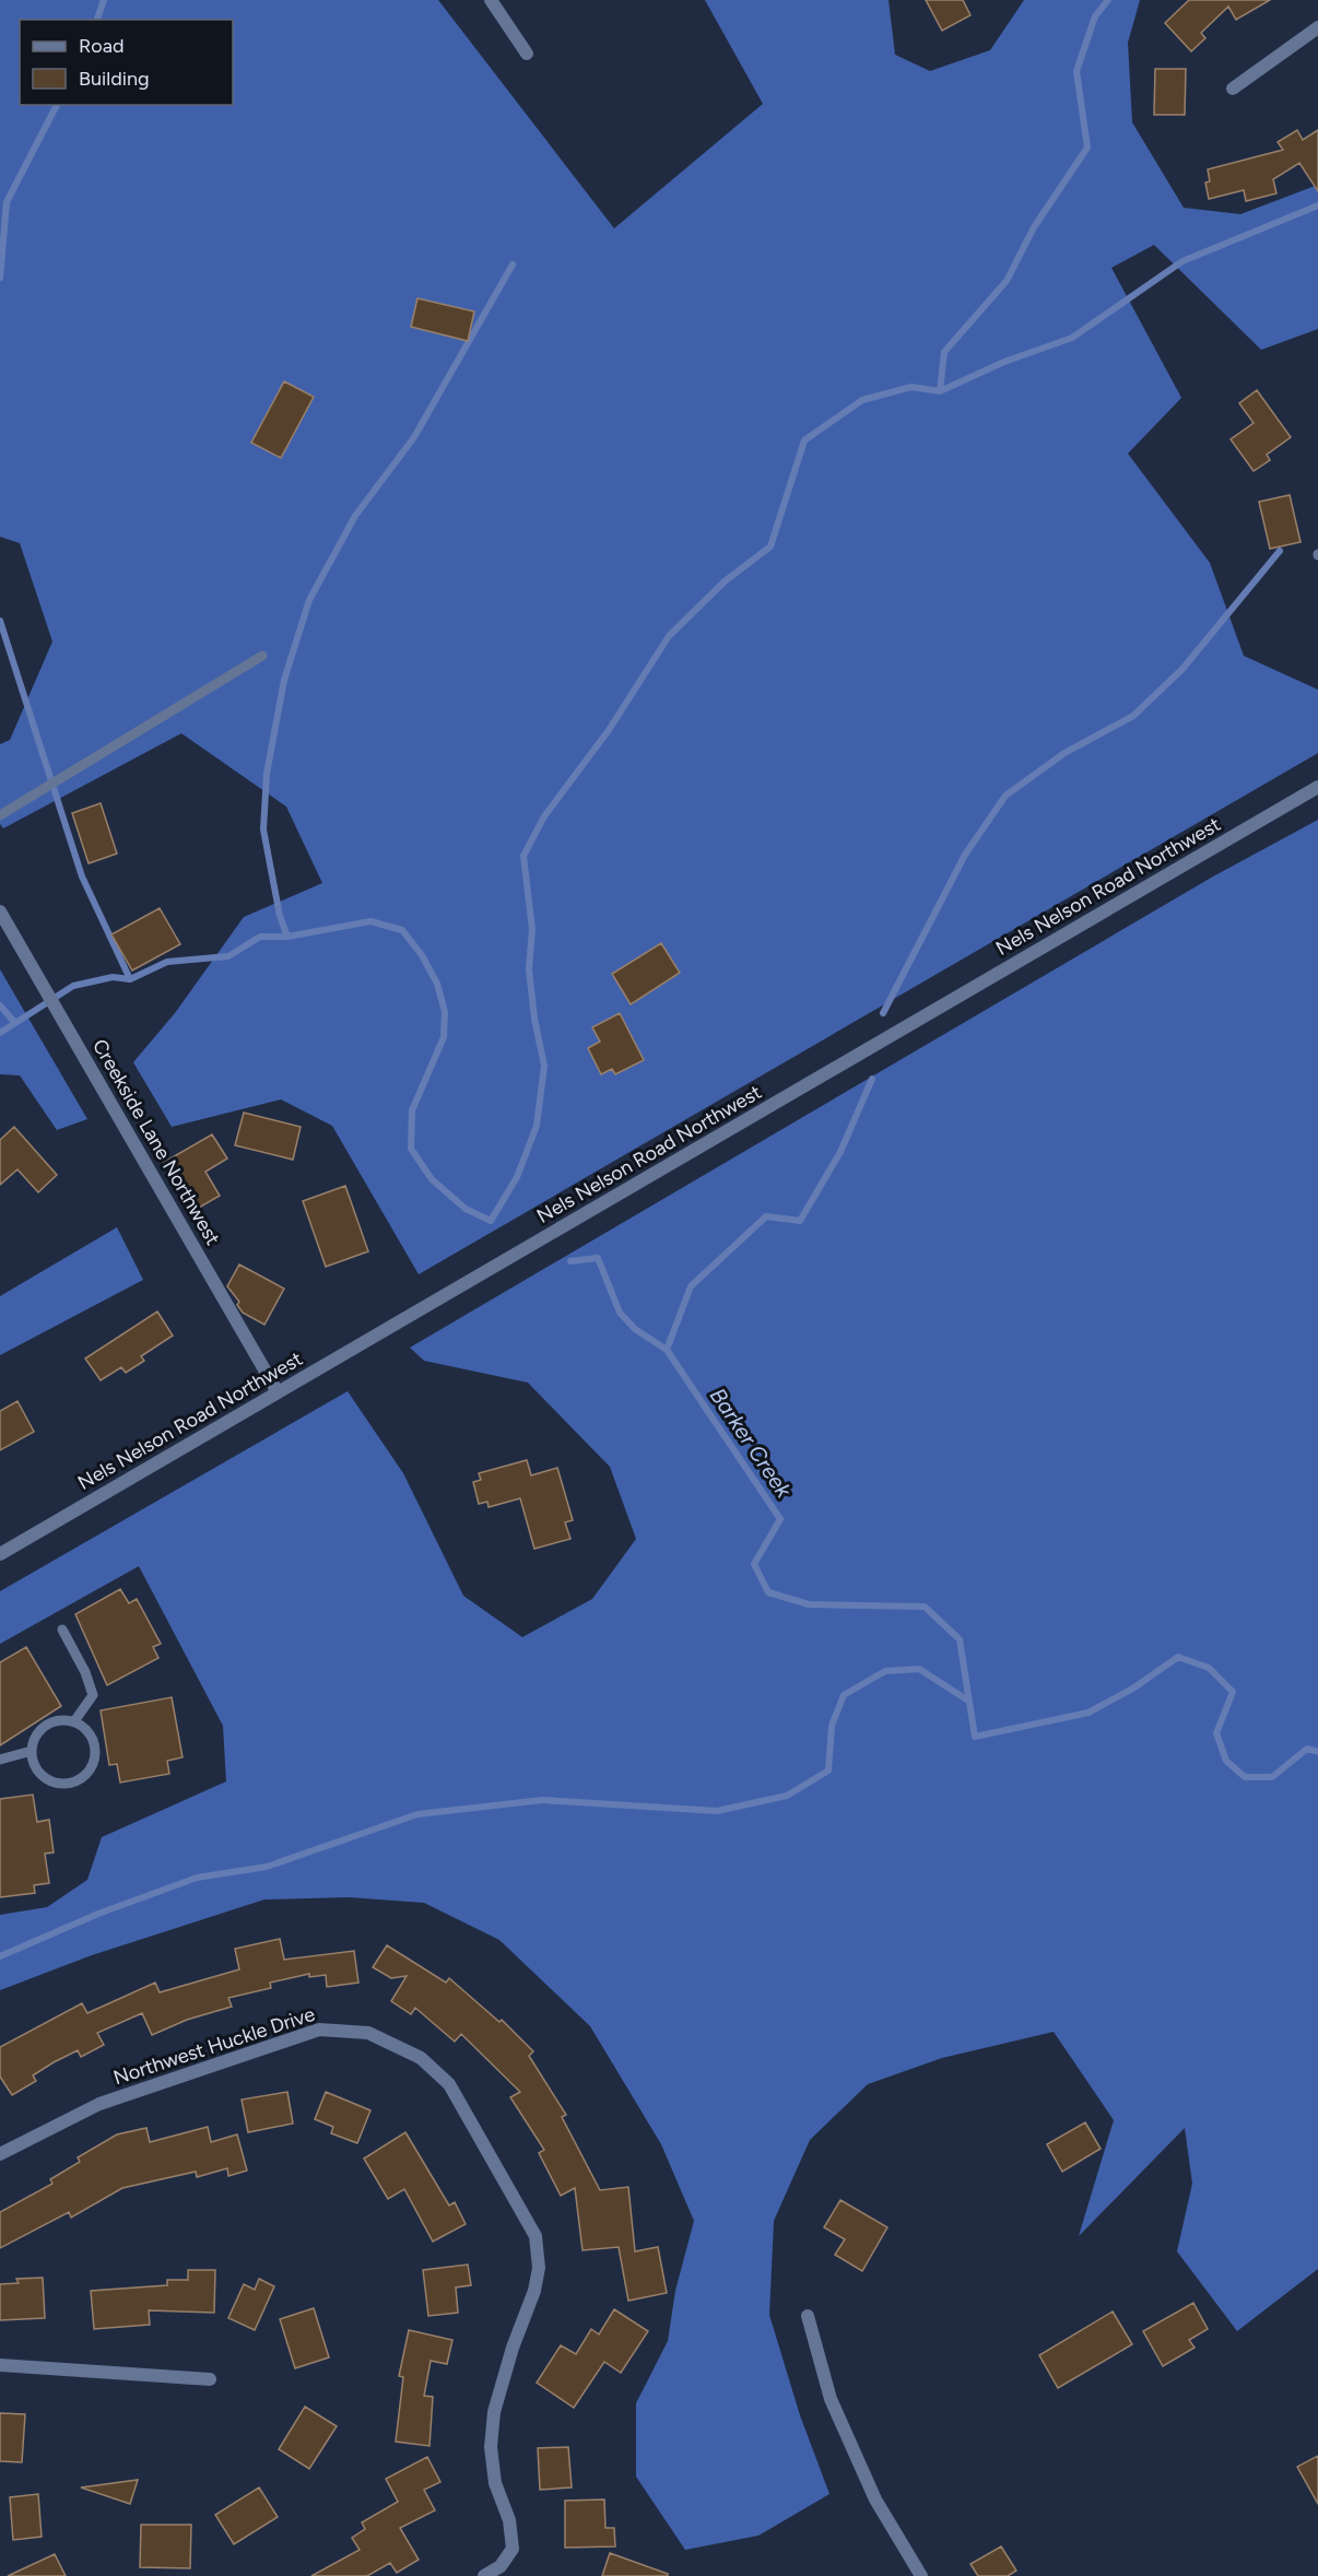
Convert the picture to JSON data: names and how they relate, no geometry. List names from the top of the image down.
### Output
{
  "streets": {
    "street": ["Nels Nelson Road Northwest", "Creekside Lane Northwest", "Northwest Huckle Drive"]
  },
  "crossings": [
    ["Nels Nelson Road Northwest", "Creekside Lane Northwest"]
  ],
  "water": ["Barker Creek"],
  "legend": ["Road", "Building"]
}
